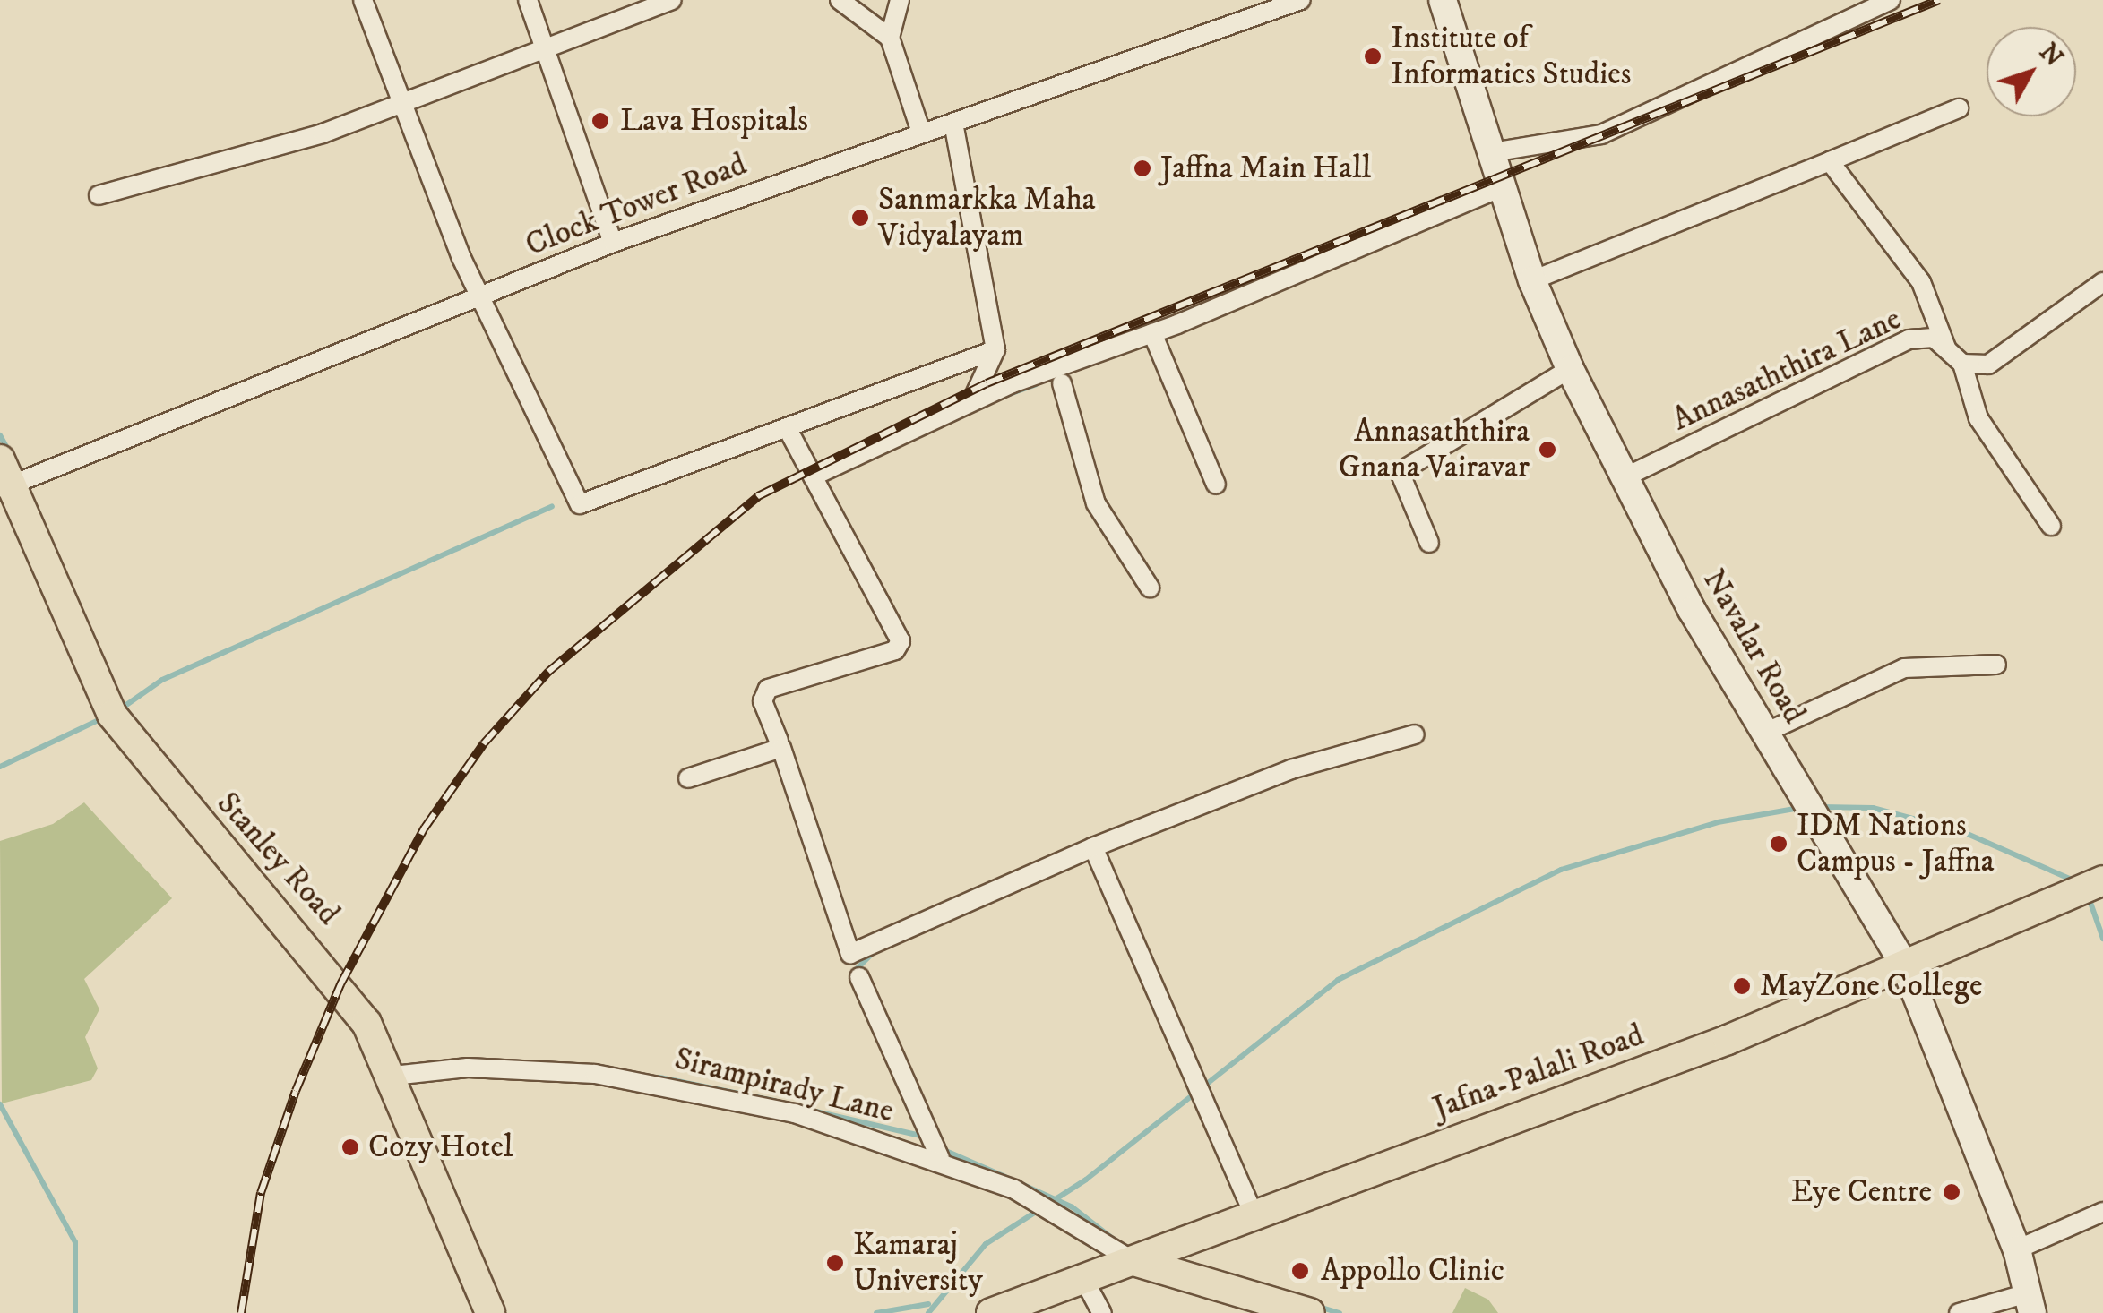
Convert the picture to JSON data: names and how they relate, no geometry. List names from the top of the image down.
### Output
{
  "streets": {
    "main road": ["Stanley Road", "Jafna-Palali Road"],
    "street": [
      "Clock Tower Road",
      "Annasaththira Lane",
      "Navalar Road",
      "Sirampirady Lane"
    ]
  },
  "crossings": [
    ["Clock Tower Road", "Stanley Road"],
    ["Annasaththira Lane", "Navalar Road"],
    ["Navalar Road", "Jafna-Palali Road"],
    ["Stanley Road", "Sirampirady Lane"],
    ["Jafna-Palali Road", "Sirampirady Lane"]
  ],
  "places": [
    "Institute of Informatics Studies",
    "Lava Hospitals",
    "Jaffna Main Hall",
    "Sanmarkka Maha Vidyalayam",
    "Annasaththira Gnana Vairavar",
    "IDM Nations Campus - Jaffna",
    "MayZone College",
    "Cozy Hotel",
    "Eye Centre",
    "Kamaraj University",
    "Appollo Clinic"
  ],
  "north": "top right"
}
